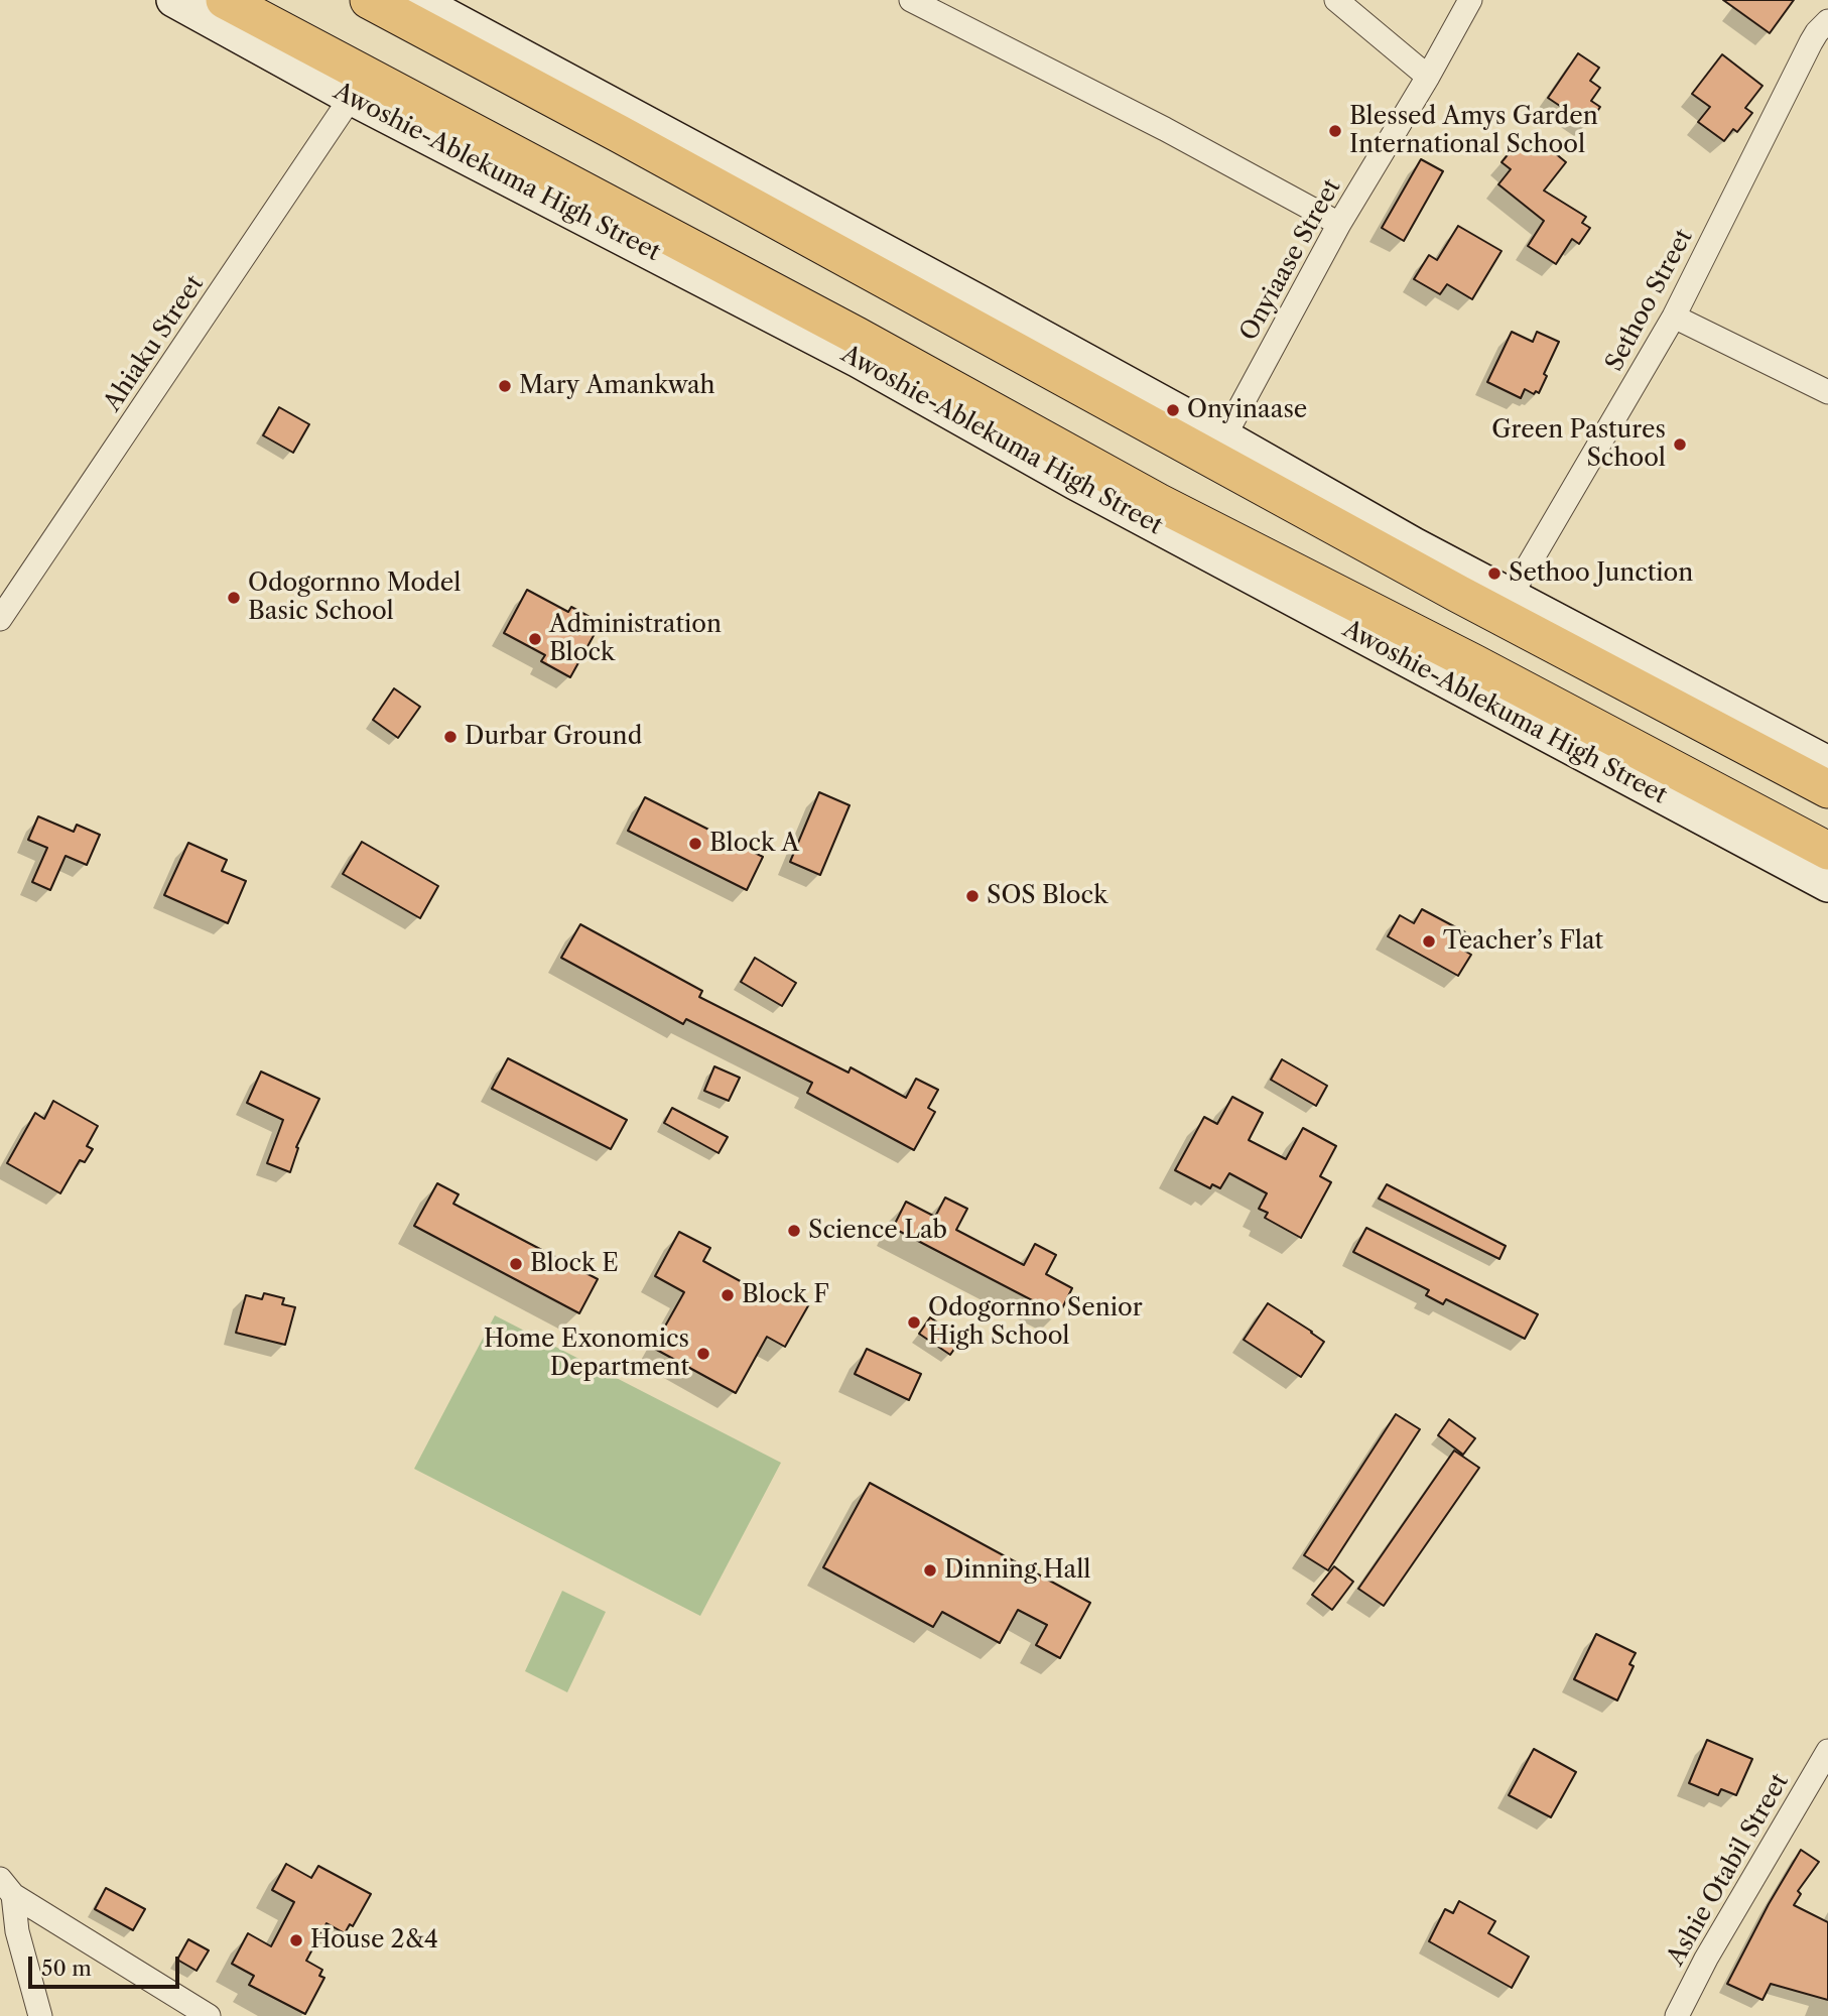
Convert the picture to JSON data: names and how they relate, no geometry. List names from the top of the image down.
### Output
{
  "streets": {
    "main road": ["Awoshie-Ablekuma High Street"],
    "street": [
      "Onyiaase Street",
      "Sethoo Street",
      "Ahiaku Street",
      "Ashie Otabil Street"
    ]
  },
  "crossings": [
    ["Awoshie-Ablekuma High Street", "Ahiaku Street"]
  ],
  "places": [
    "Blessed Amys Garden International School",
    "Mary Amankwah",
    "Onyinaase",
    "Green Pastures School",
    "Sethoo Junction",
    "Odogornno Model Basic School",
    "Administration Block",
    "Durbar Ground",
    "Block A",
    "SOS Block",
    "Teacher’s Flat",
    "Science Lab",
    "Block E",
    "Block F",
    "Odogornno Senior High School",
    "Home Exonomics Department",
    "Dinning Hall",
    "House 2&4"
  ],
  "scale_bar": "50 m"
}
